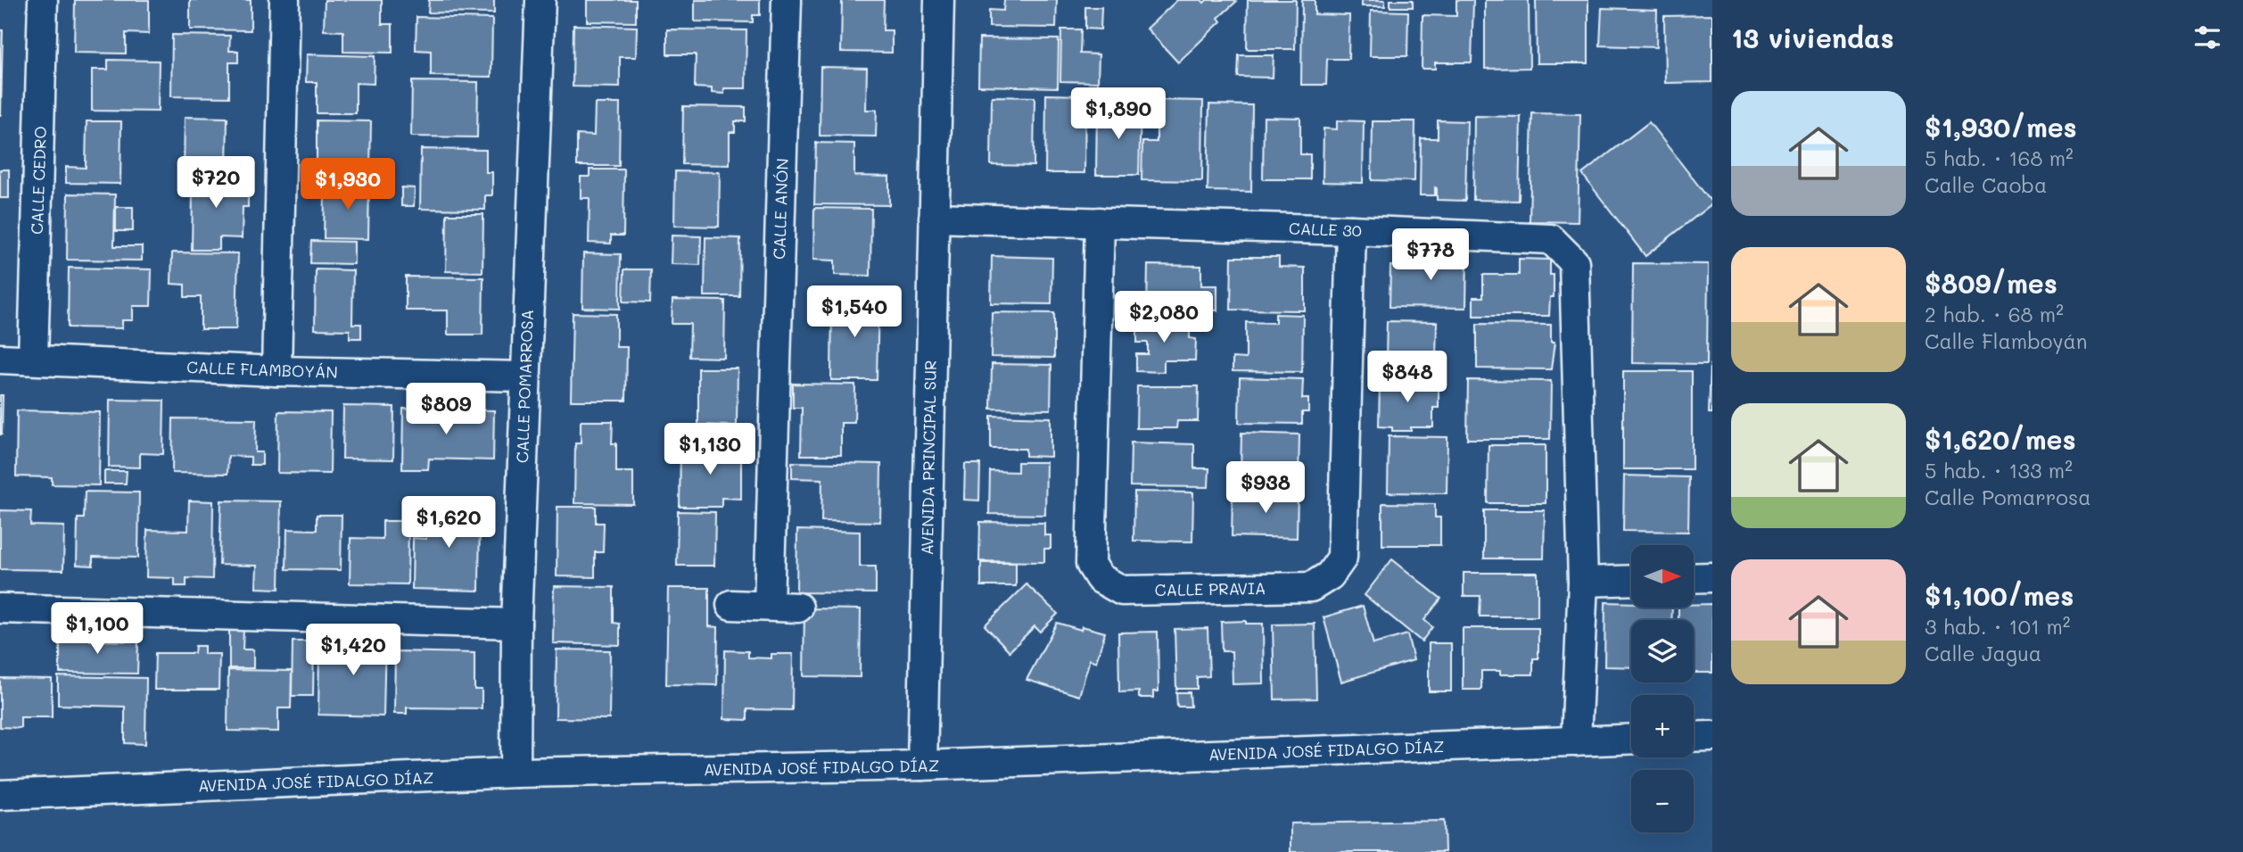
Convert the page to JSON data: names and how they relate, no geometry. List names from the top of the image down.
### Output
{
  "streets": {
    "street": [
      "CALLE CEDRO",
      "CALLE ANÓN",
      "CALLE 30",
      "CALLE FLAMBOYÁN",
      "CALLE POMARROSA",
      "AVENIDA PRINCIPAL SUR",
      "CALLE PRAVIA",
      "AVENIDA JOSÉ FIDALGO DÍAZ"
    ]
  },
  "crossings": [
    ["CALLE CEDRO", "CALLE FLAMBOYÁN"],
    ["CALLE 30", "AVENIDA PRINCIPAL SUR"],
    ["CALLE 30", "CALLE PRAVIA"],
    ["CALLE 30", "AVENIDA JOSÉ FIDALGO DÍAZ"],
    ["CALLE FLAMBOYÁN", "CALLE POMARROSA"],
    ["CALLE POMARROSA", "AVENIDA JOSÉ FIDALGO DÍAZ"],
    ["AVENIDA PRINCIPAL SUR", "AVENIDA JOSÉ FIDALGO DÍAZ"]
  ],
  "north": "right",
  "page": {
    "heading": "13 viviendas",
    "list": [
      {
        "name": "$1,930/mes",
        "note": "5 hab. · 168 m² · Calle Caoba"
      },
      {
        "name": "$809/mes",
        "note": "2 hab. · 68 m² · Calle Flamboyán"
      },
      {
        "name": "$1,620/mes",
        "note": "5 hab. · 133 m² · Calle Pomarrosa"
      },
      {
        "name": "$1,100/mes",
        "note": "3 hab. · 101 m² · Calle Jagua"
      }
    ],
    "price": [
      "$1,890",
      "$720",
      "$1,930",
      "$778",
      "$1,540",
      "$2,080",
      "$848",
      "$809",
      "$1,130",
      "$938",
      "$1,620",
      "$1,100",
      "$1,420"
    ],
    "map_buttons": ["+", "−"]
  }
}
